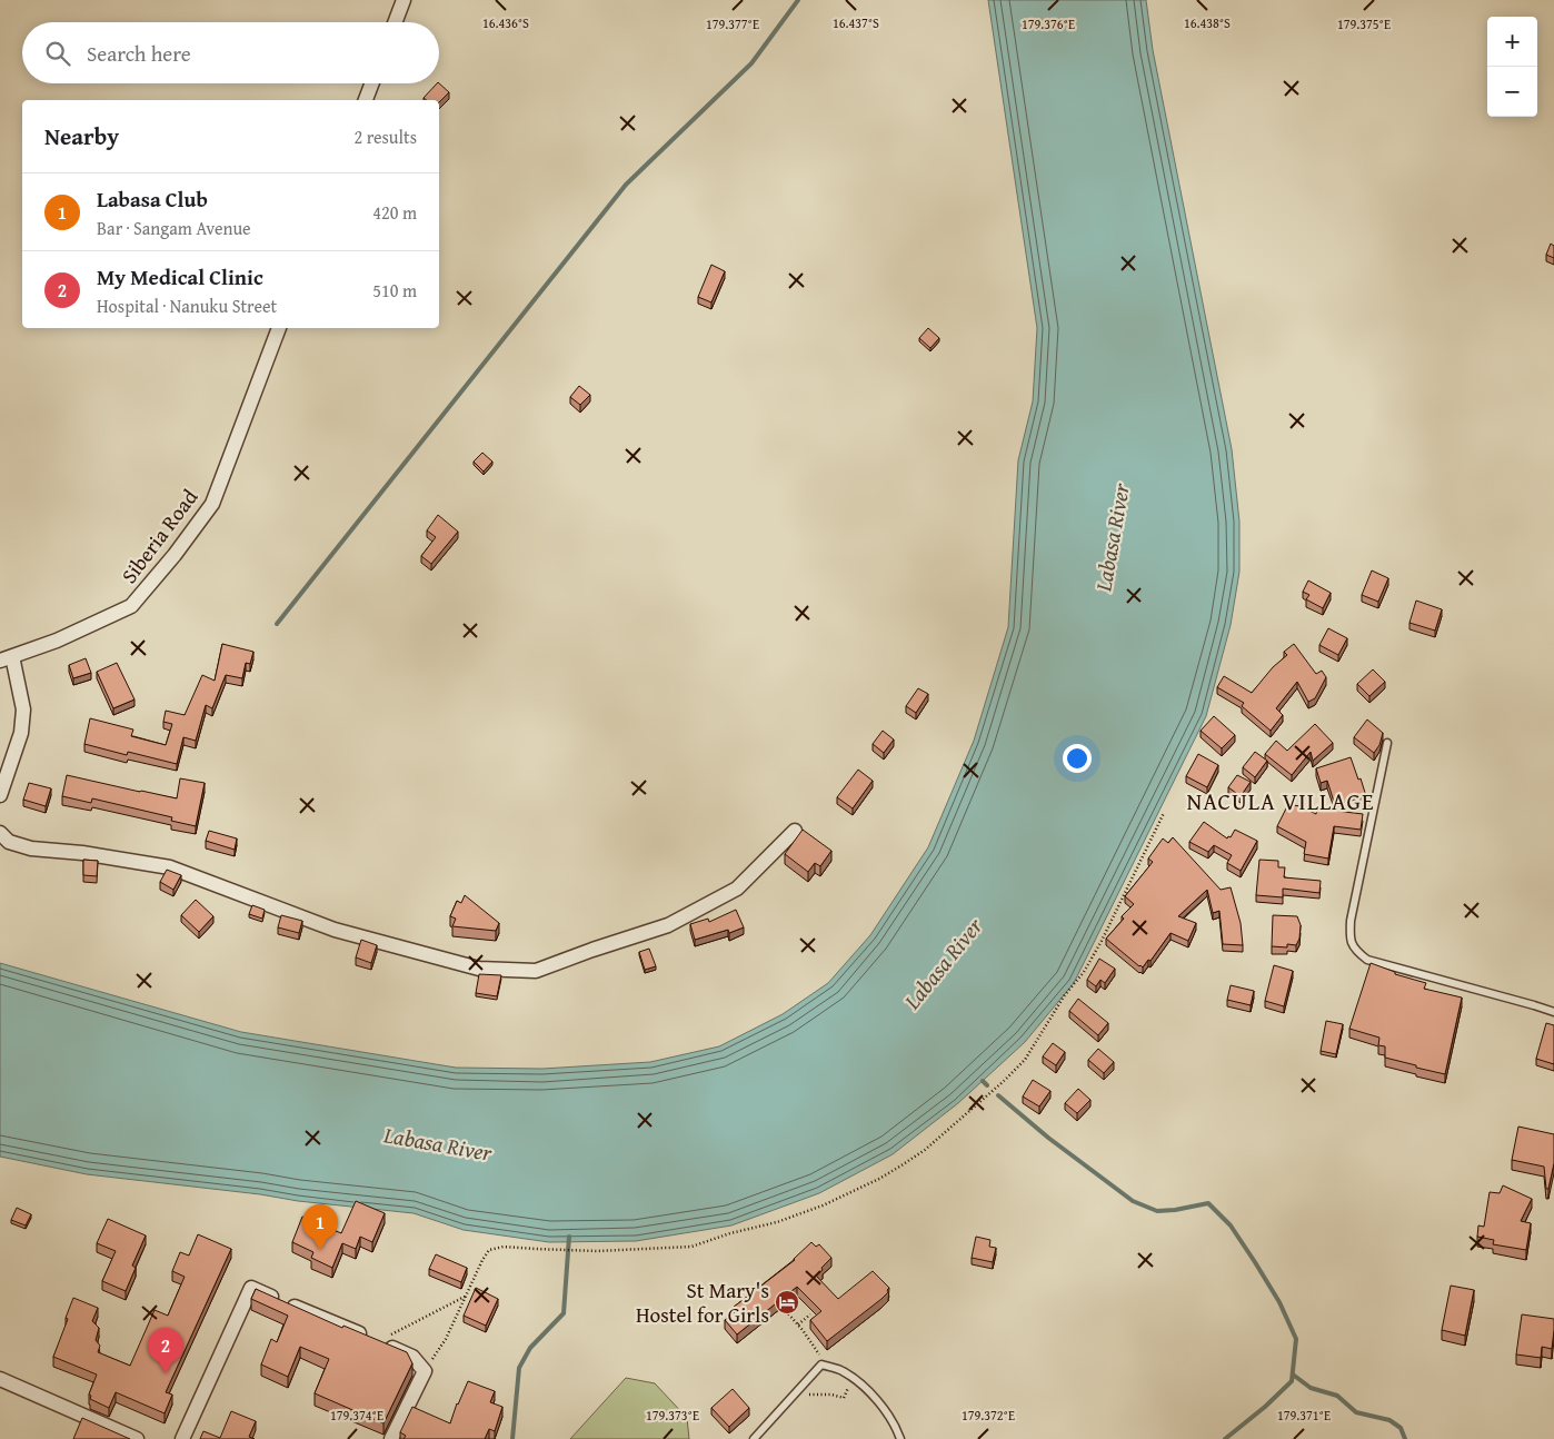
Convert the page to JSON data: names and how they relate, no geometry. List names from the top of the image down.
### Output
{
  "streets": {
    "street": ["Siberia Road"]
  },
  "districts": ["NACULA VILLAGE"],
  "water": ["Labasa River"],
  "places": {
    "hotel": ["St Mary's Hostel for Girls"]
  },
  "page": {
    "map_buttons": ["+", "−"],
    "search": "Search here",
    "heading": ["Nearby", "2 results"],
    "list": [
      {
        "mark": "1",
        "name": "Labasa Club",
        "note": "Bar · Sangam Avenue",
        "value": "420 m"
      },
      {
        "mark": "2",
        "name": "My Medical Clinic",
        "note": "Hospital · Nanuku Street",
        "value": "510 m"
      }
    ],
    "pins": ["1", "2"]
  },
  "coordinates": [
    "16.436°S",
    "16.437°S",
    "16.438°S",
    "179.376°E",
    "179.377°E",
    "179.375°E",
    "179.374°E",
    "179.373°E",
    "179.372°E",
    "179.371°E"
  ]
}
